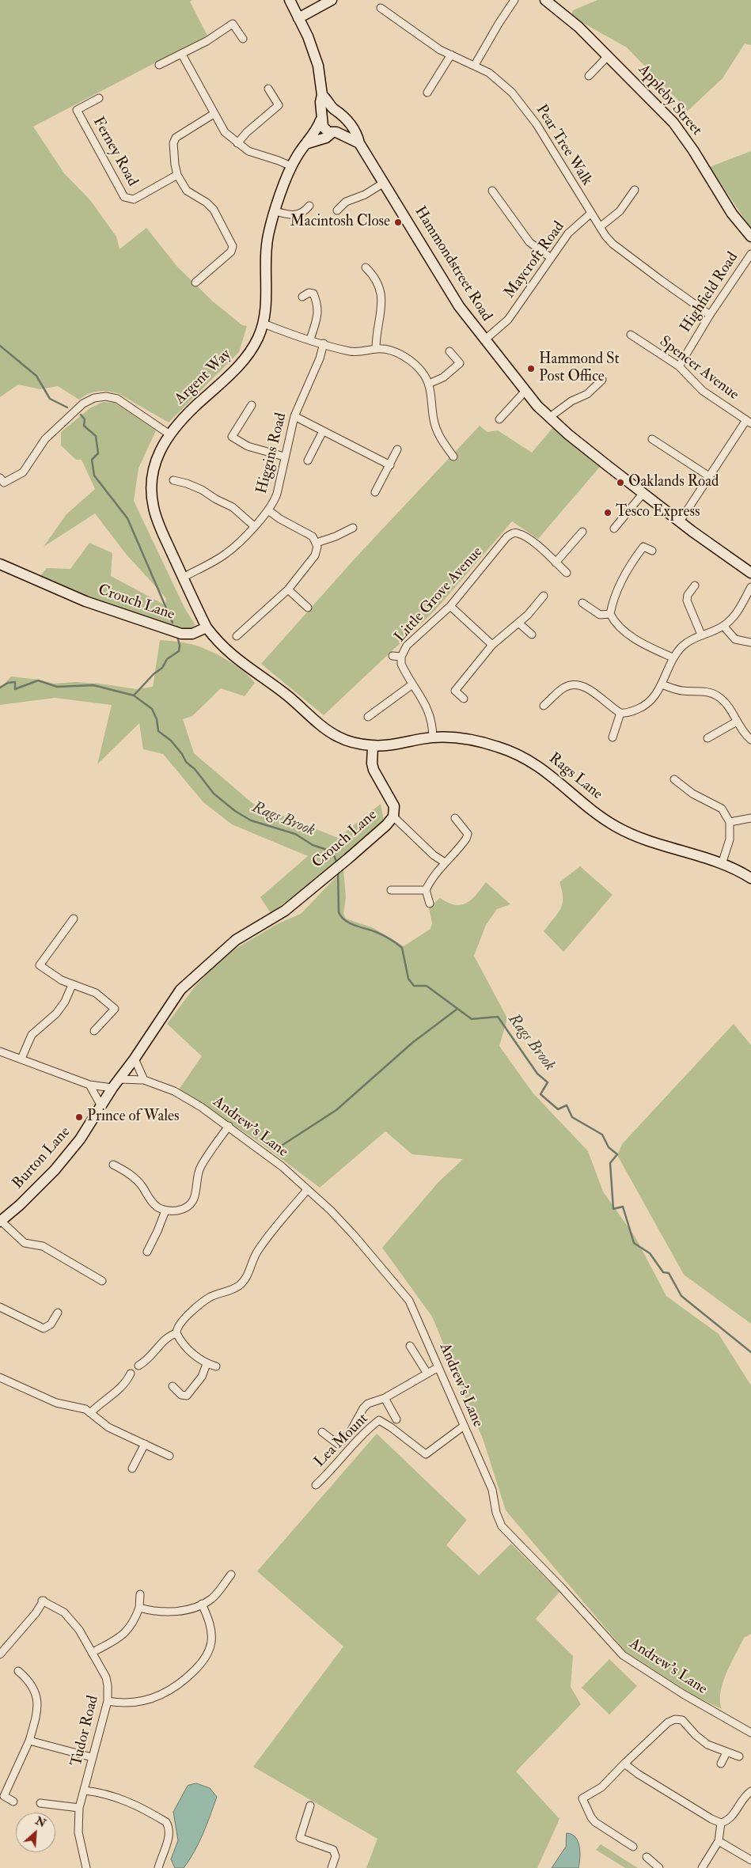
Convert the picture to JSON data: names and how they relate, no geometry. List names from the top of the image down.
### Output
{
  "streets": {
    "street": [
      "Appleby Street",
      "Pear Tree Walk",
      "Ferney Road",
      "Maycroft Road",
      "Hammondstreet Road",
      "Highfield Road",
      "Spencer Avenue",
      "Argent Way",
      "Higgins Road",
      "Little Grove Avenue",
      "Crouch Lane",
      "Rags Lane",
      "Andrew's Lane",
      "Burton Lane",
      "Lea Mount",
      "Tudor Road"
    ]
  },
  "crossings": [
    ["Pear Tree Walk", "Maycroft Road"],
    ["Pear Tree Walk", "Highfield Road"],
    ["Maycroft Road", "Hammondstreet Road"],
    ["Hammondstreet Road", "Argent Way"],
    ["Highfield Road", "Spencer Avenue"],
    ["Argent Way", "Higgins Road"],
    ["Argent Way", "Crouch Lane"],
    ["Little Grove Avenue", "Rags Lane"],
    ["Crouch Lane", "Rags Lane"],
    ["Crouch Lane", "Andrew's Lane"],
    ["Crouch Lane", "Burton Lane"],
    ["Andrew's Lane", "Lea Mount"]
  ],
  "water": ["Rags Brook"],
  "places": [
    "Macintosh Close",
    "Hammond St Post Office",
    "Oaklands Road",
    "Tesco Express",
    "Prince of Wales"
  ],
  "north": "top right"
}
